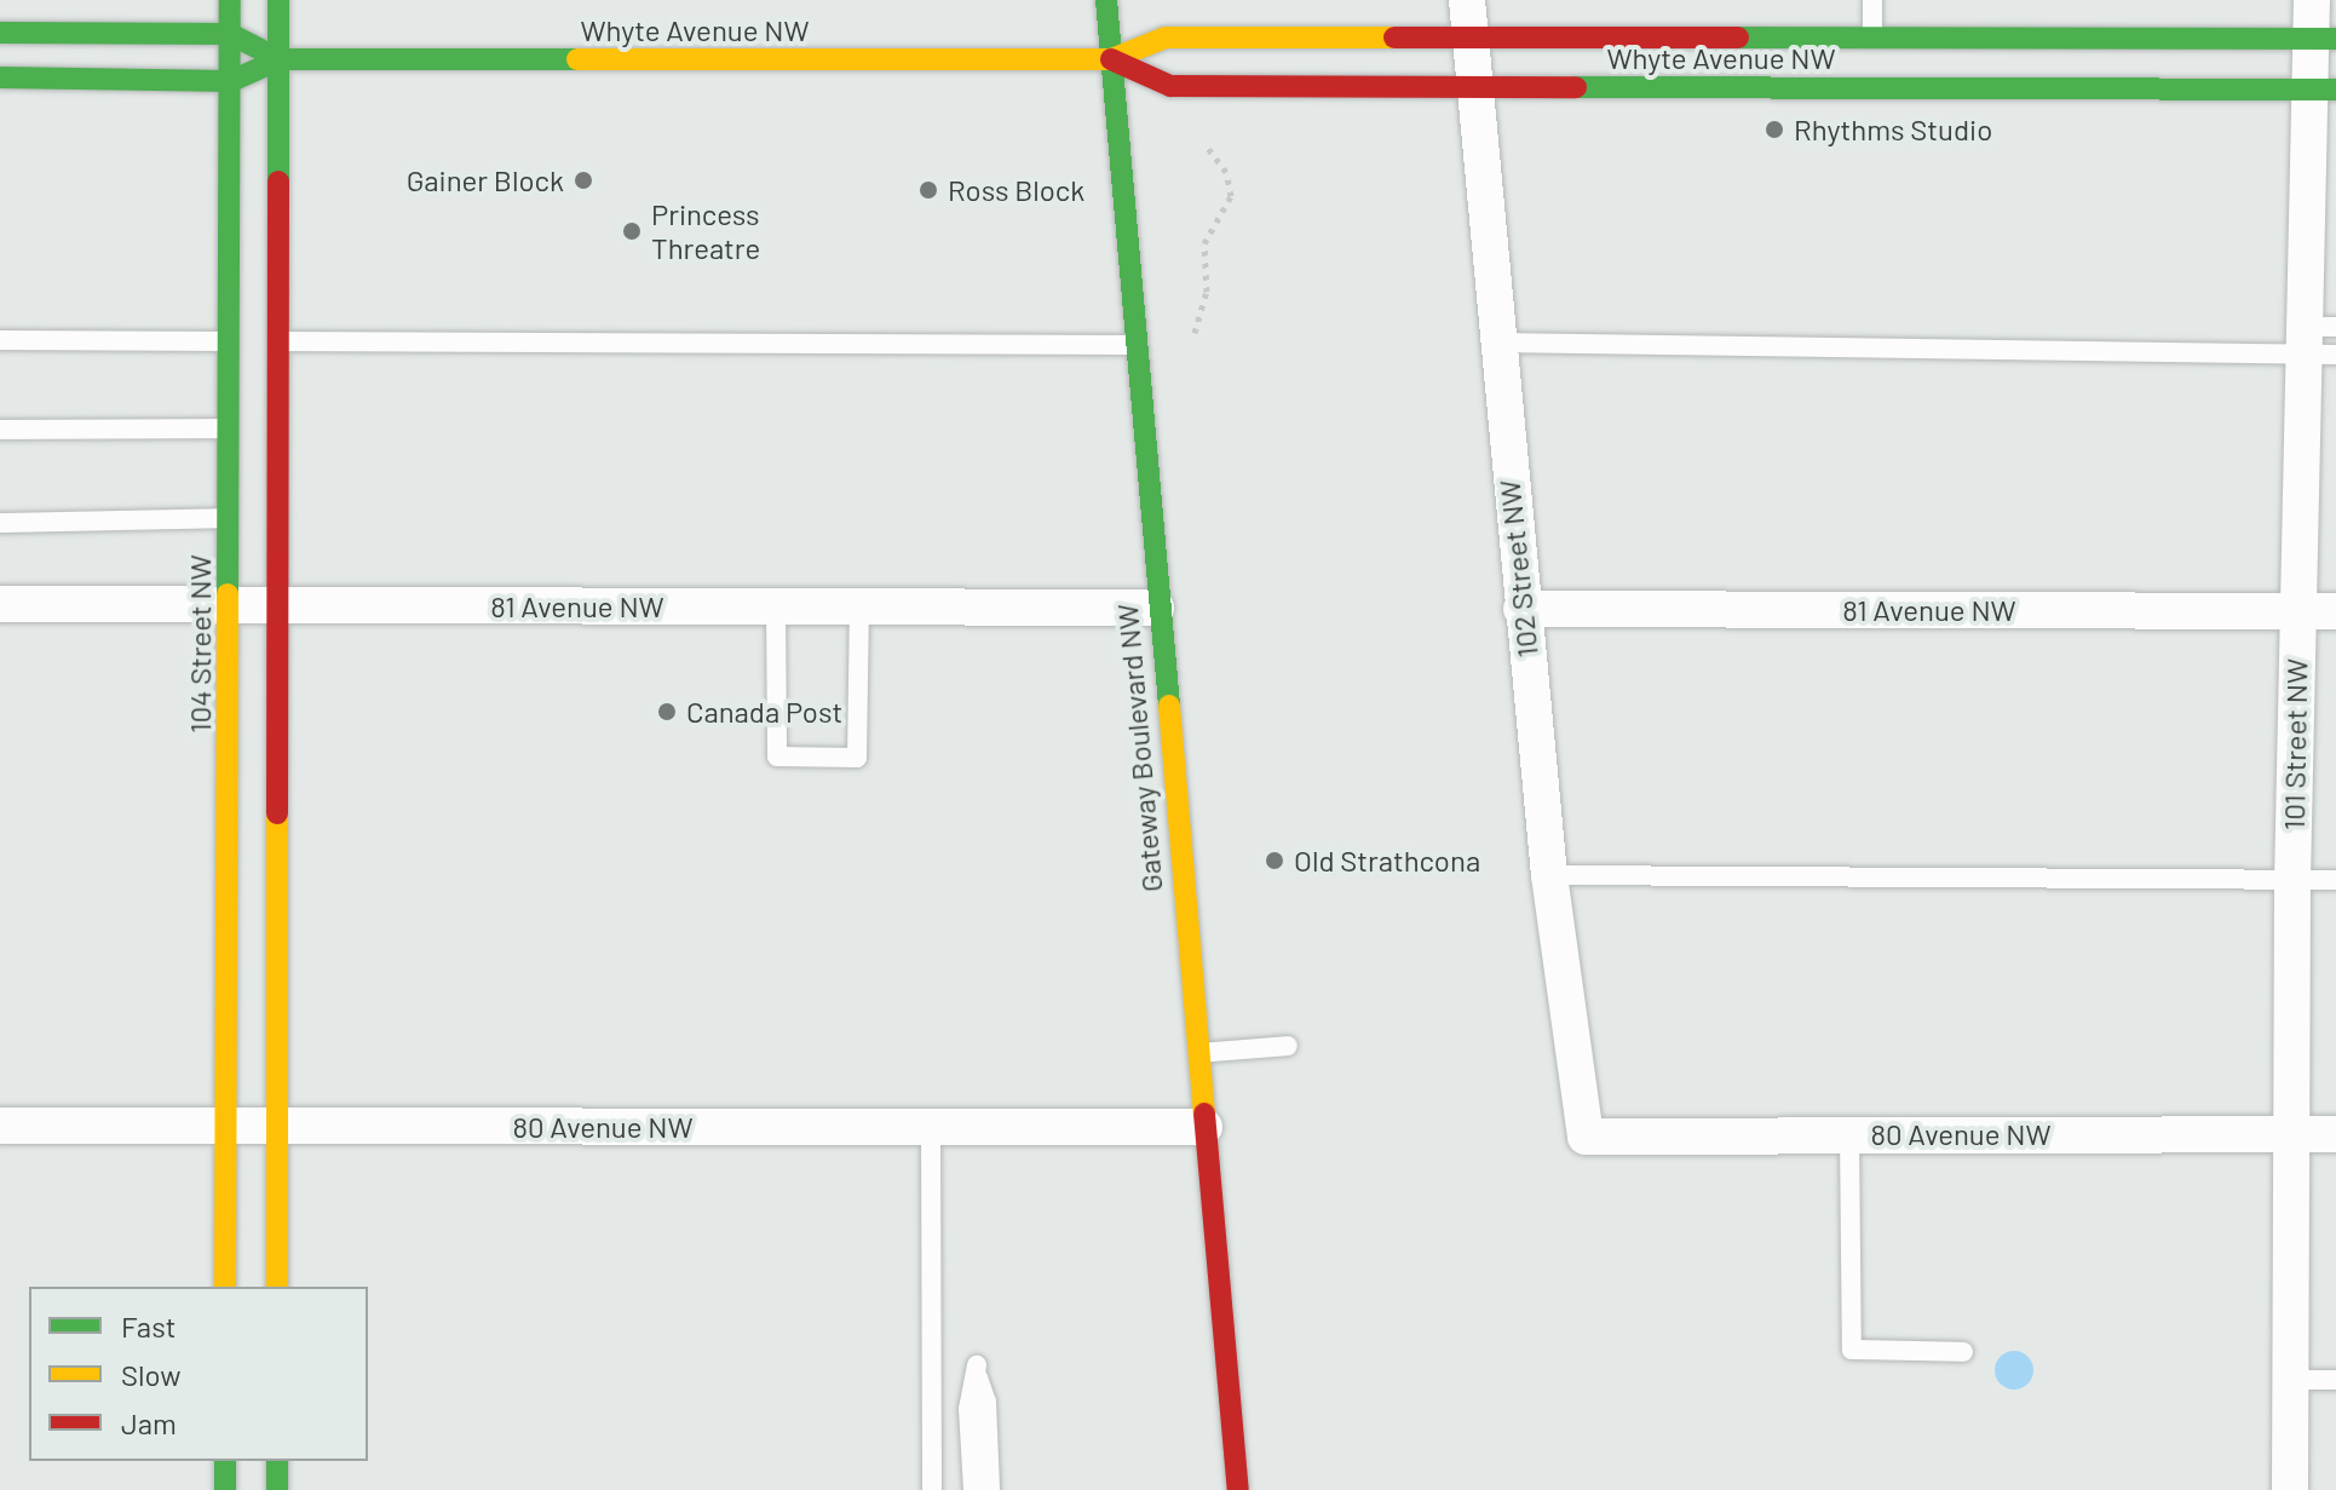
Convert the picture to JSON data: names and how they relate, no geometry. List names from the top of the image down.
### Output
{
  "streets": {
    "main road": ["Whyte Avenue NW", "104 Street NW", "Gateway Boulevard NW"],
    "street": [
      "102 Street NW",
      "81 Avenue NW",
      "101 Street NW",
      "80 Avenue NW"
    ]
  },
  "crossings": [
    ["Whyte Avenue NW", "102 Street NW"],
    ["Whyte Avenue NW", "104 Street NW"],
    ["Whyte Avenue NW", "101 Street NW"],
    ["Whyte Avenue NW", "Gateway Boulevard NW"],
    ["102 Street NW", "81 Avenue NW"],
    ["102 Street NW", "80 Avenue NW"],
    ["81 Avenue NW", "104 Street NW"],
    ["81 Avenue NW", "101 Street NW"],
    ["81 Avenue NW", "Gateway Boulevard NW"],
    ["104 Street NW", "80 Avenue NW"],
    ["101 Street NW", "80 Avenue NW"],
    ["Gateway Boulevard NW", "80 Avenue NW"]
  ],
  "places": [
    "Rhythms Studio",
    "Gainer Block",
    "Ross Block",
    "Princess Threatre",
    "Canada Post",
    "Old Strathcona"
  ],
  "legend": ["Fast", "Slow", "Jam"]
}
